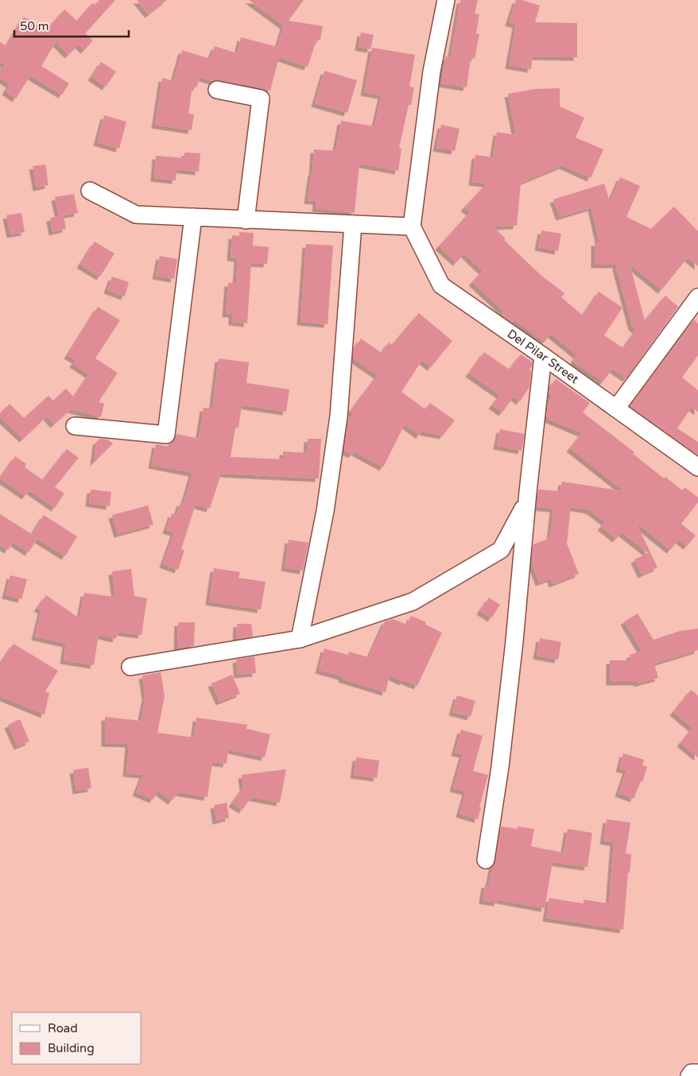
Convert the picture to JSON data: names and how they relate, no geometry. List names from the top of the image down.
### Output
{
  "streets": {
    "street": ["Del Pilar Street"]
  },
  "legend": ["Road", "Building"],
  "scale_bar": "50 m"
}
